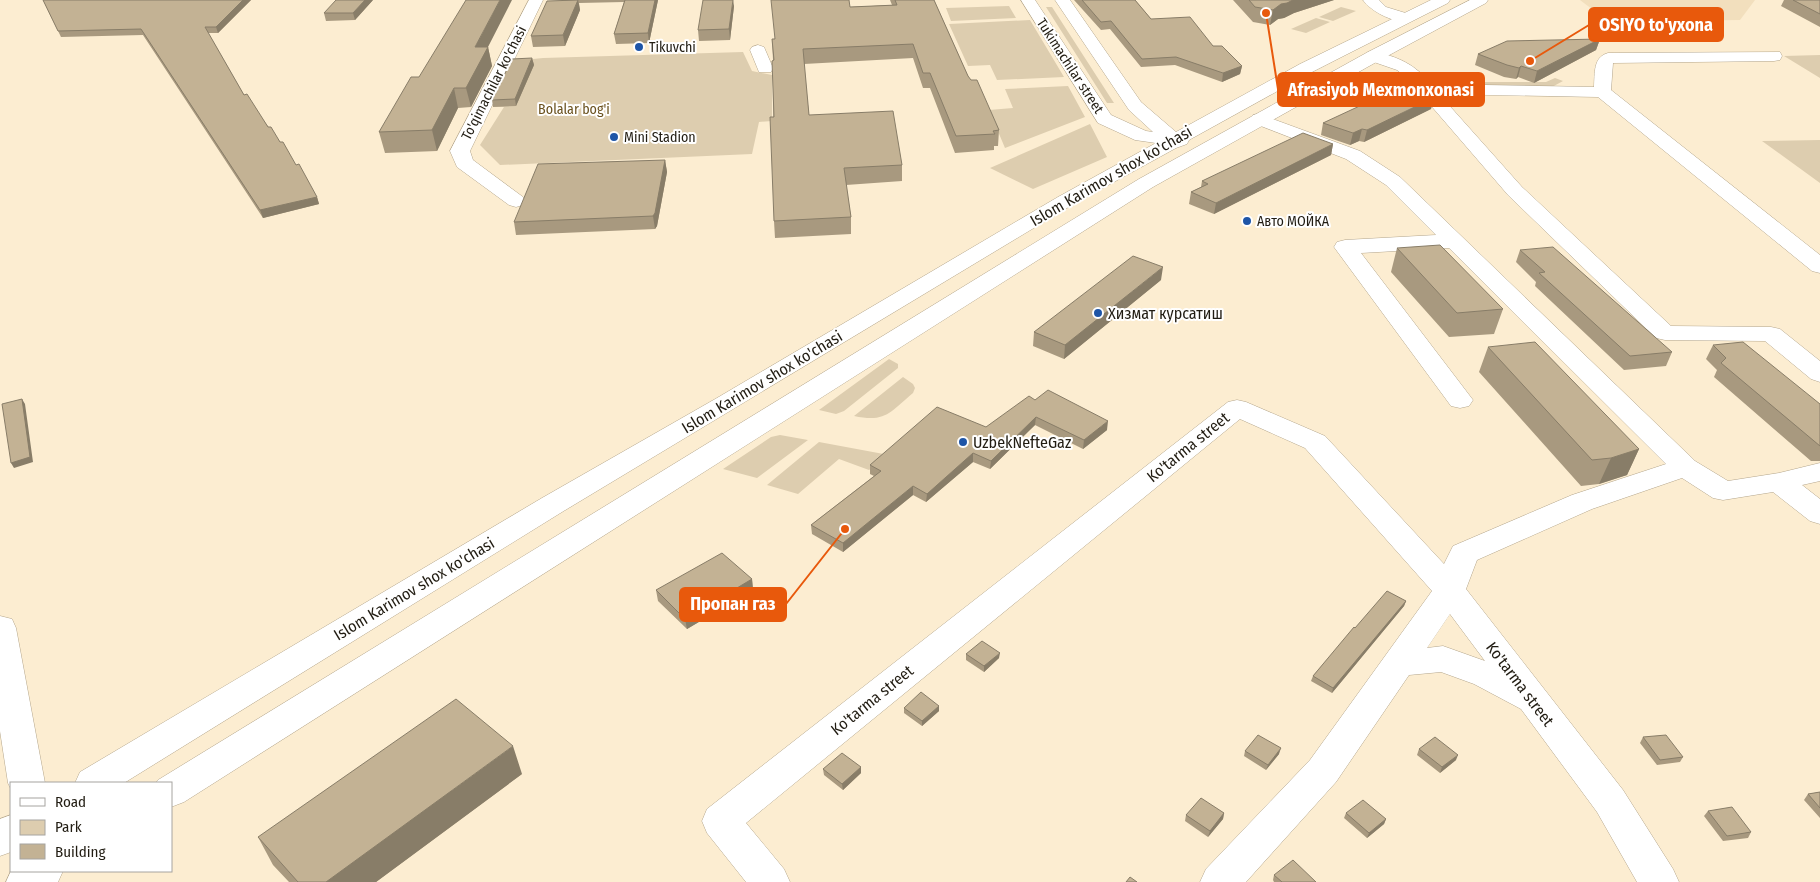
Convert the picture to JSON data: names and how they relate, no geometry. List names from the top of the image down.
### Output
{
  "streets": {
    "street": [
      "Tukimachilar street",
      "To'qimachilar ko'chasi",
      "Islom Karimov shox ko'chasi",
      "Ko'tarma street"
    ]
  },
  "crossings": [
    ["Tukimachilar street", "Islom Karimov shox ko'chasi"]
  ],
  "parks": ["Bolalar bog'i"],
  "places": [
    "Afrasiyob Mexmonxonasi",
    "Tikuvchi",
    "OSIYO to'yxona",
    "Mini Stadion",
    "Авто МОЙКА",
    "Хизмат курсатиш",
    "UzbekNefteGaz",
    "Пропан газ"
  ],
  "legend": ["Road", "Park", "Building"]
}
